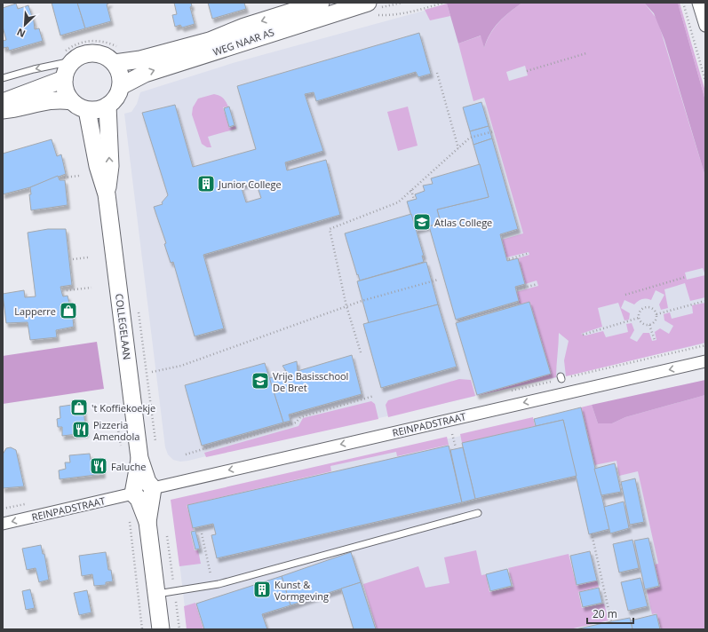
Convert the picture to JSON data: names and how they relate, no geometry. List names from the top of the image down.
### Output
{
  "streets": {
    "main road": ["WEG NAAR AS", "COLLEGELAAN"],
    "street": ["REINPADSTRAAT"]
  },
  "crossings": [
    ["WEG NAAR AS", "COLLEGELAAN"],
    ["COLLEGELAAN", "REINPADSTRAAT"]
  ],
  "one_way": ["REINPADSTRAAT"],
  "places": {
    "building": ["Junior College", "Kunst & Vormgeving"],
    "school or university": ["Atlas College", "Vrije Basisschool De Bret"],
    "shop": ["Lapperre", "'t Koffiekoekje"],
    "restaurant": ["Pizzeria Amendola", "Faluche"]
  },
  "scale_bar": "20 m",
  "north": "bottom left"
}
